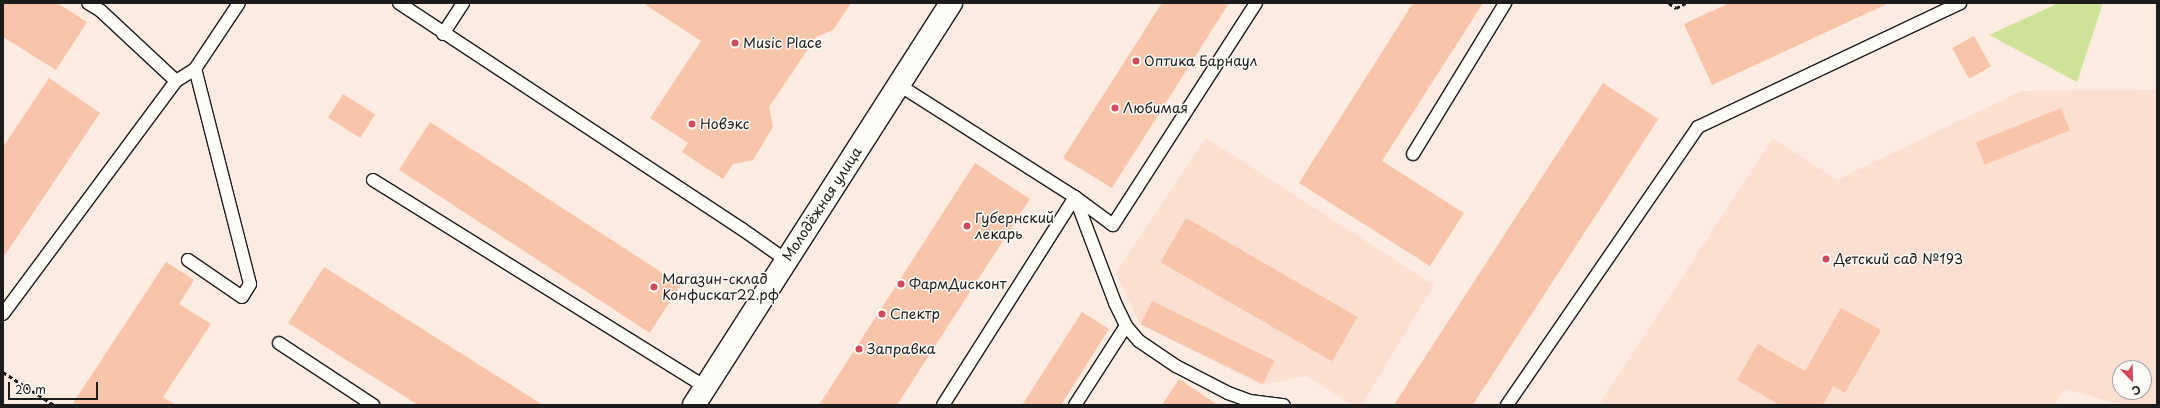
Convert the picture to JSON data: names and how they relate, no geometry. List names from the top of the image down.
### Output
{
  "streets": {
    "street": ["Молодёжная улица"]
  },
  "places": [
    "Music Place",
    "Оптика Барнаул",
    "Любимая",
    "Новэкс",
    "Губернский лекарь",
    "Детский сад №193",
    "ФармДисконт",
    "Магазин-склад Конфискат22.рф",
    "Спектр",
    "Заправка"
  ],
  "scale_bar": "20 m",
  "north": "bottom right"
}
